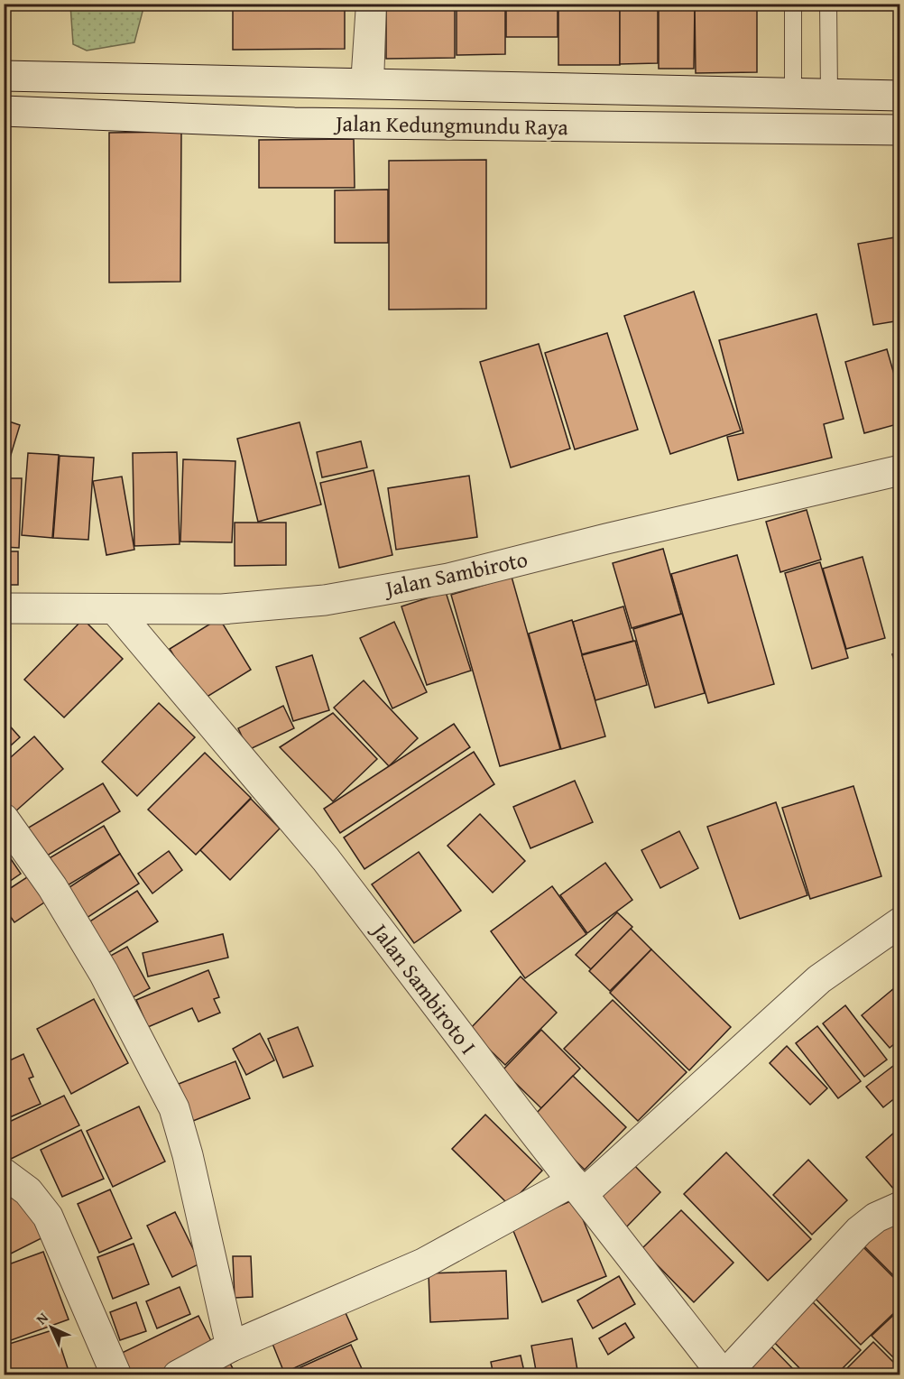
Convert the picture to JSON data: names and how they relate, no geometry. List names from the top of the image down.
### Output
{
  "streets": {
    "street": ["Jalan Kedungmundu Raya", "Jalan Sambiroto", "Jalan Sambiroto I"]
  },
  "crossings": [
    ["Jalan Sambiroto", "Jalan Sambiroto I"]
  ],
  "north": "top left"
}
